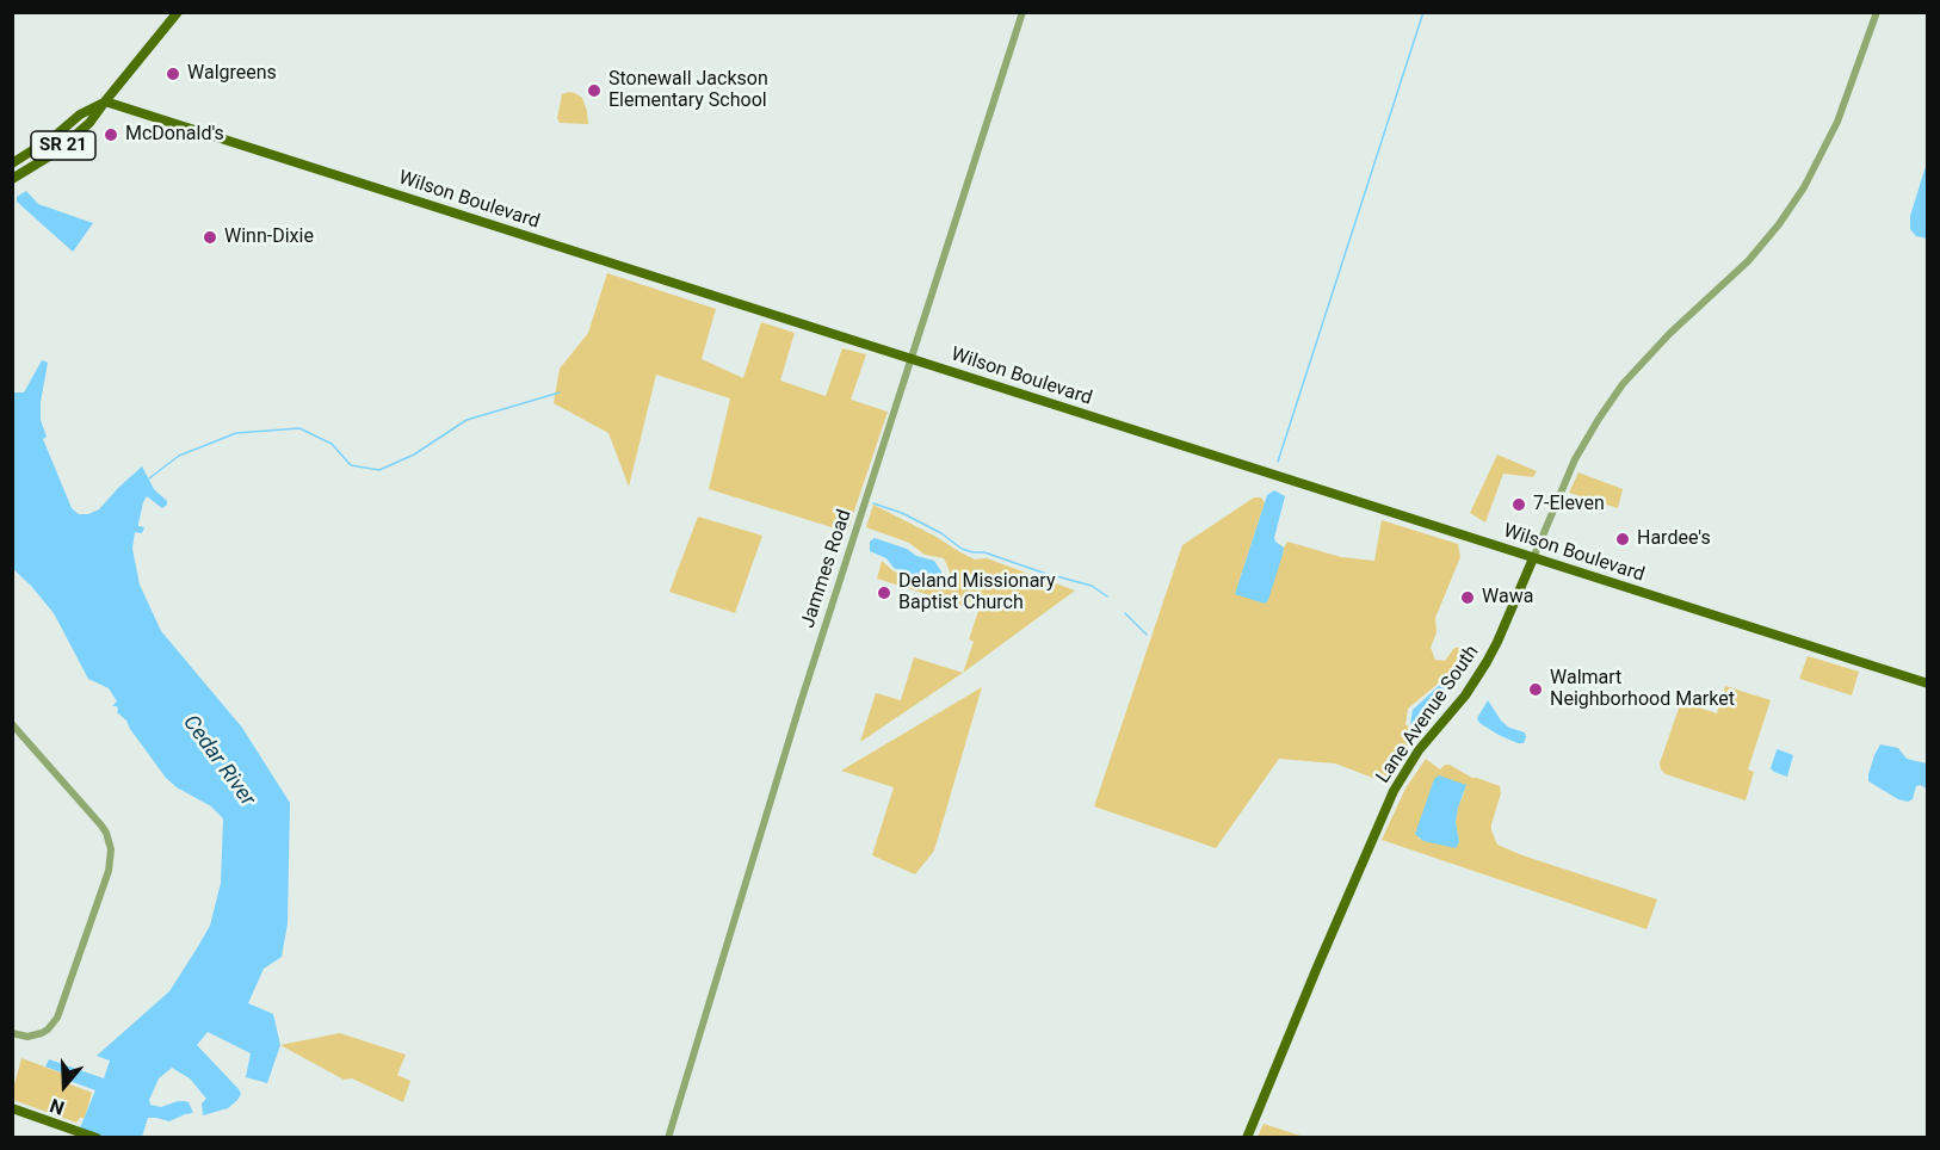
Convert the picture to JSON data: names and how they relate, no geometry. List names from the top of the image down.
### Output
{
  "streets": {
    "main road": ["SR 21", "Wilson Boulevard", "Lane Avenue South"],
    "street": ["Jammes Road"]
  },
  "crossings": [
    ["SR 21", "Wilson Boulevard"],
    ["Wilson Boulevard", "Jammes Road"],
    ["Wilson Boulevard", "Lane Avenue South"]
  ],
  "water": ["Cedar River"],
  "places": [
    "Walgreens",
    "Stonewall Jackson Elementary School",
    "McDonald's",
    "Winn-Dixie",
    "7-Eleven",
    "Hardee's",
    "Deland Missionary Baptist Church",
    "Wawa",
    "Walmart Neighborhood Market"
  ],
  "north": "bottom"
}
